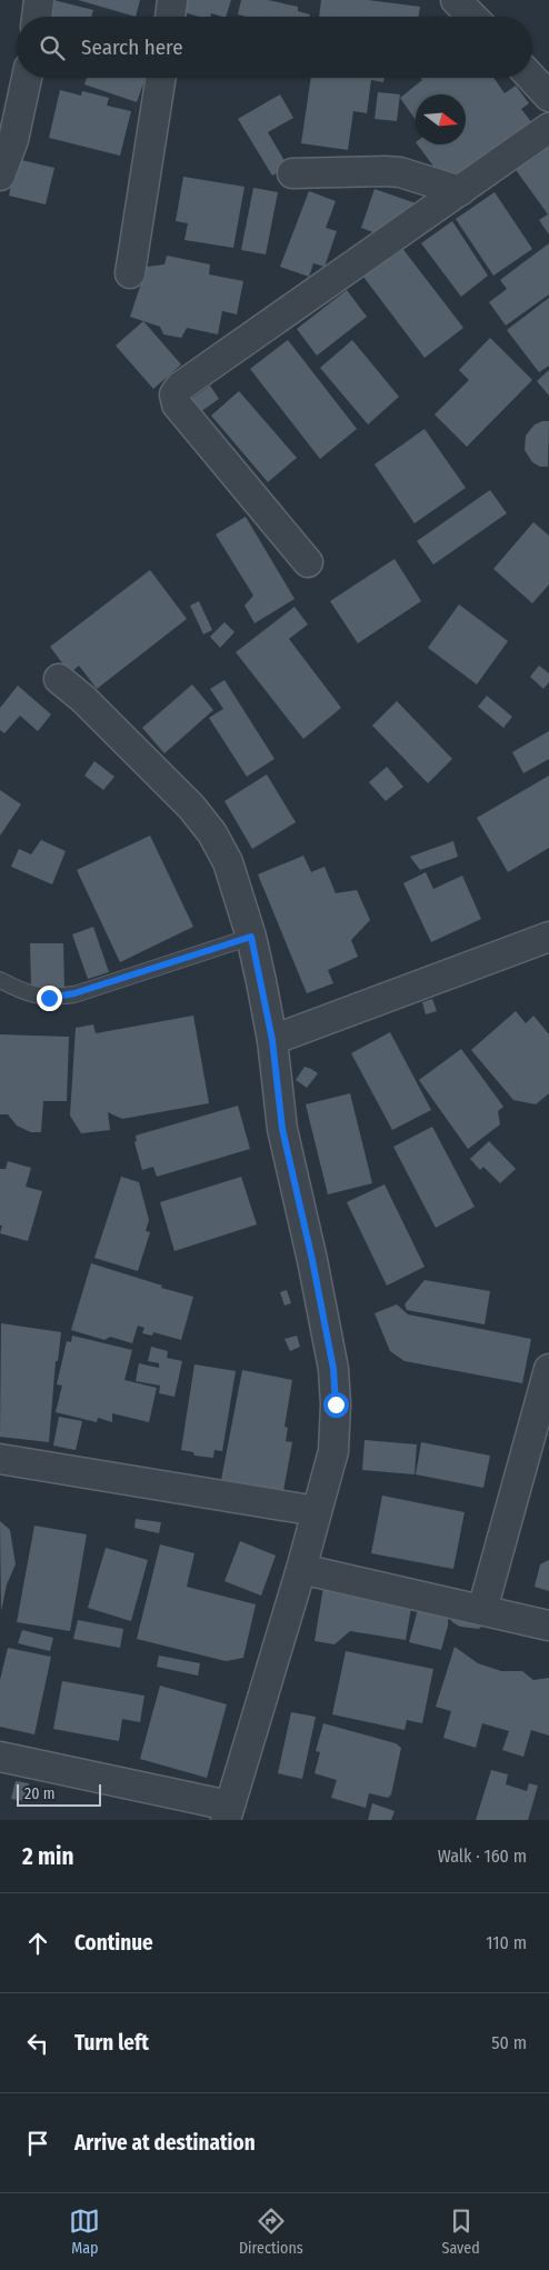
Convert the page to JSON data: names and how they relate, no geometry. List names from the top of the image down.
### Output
{
  "scale_bar": "20 m",
  "north": "right",
  "page": {
    "search": "Search here",
    "scale": "20 m",
    "heading": ["2 min", "Walk · 160 m"],
    "list": [
      ["Continue", "110 m"],
      ["Turn left", "50 m"],
      "Arrive at destination"
    ],
    "nav": ["Map", "Directions", "Saved"]
  }
}
